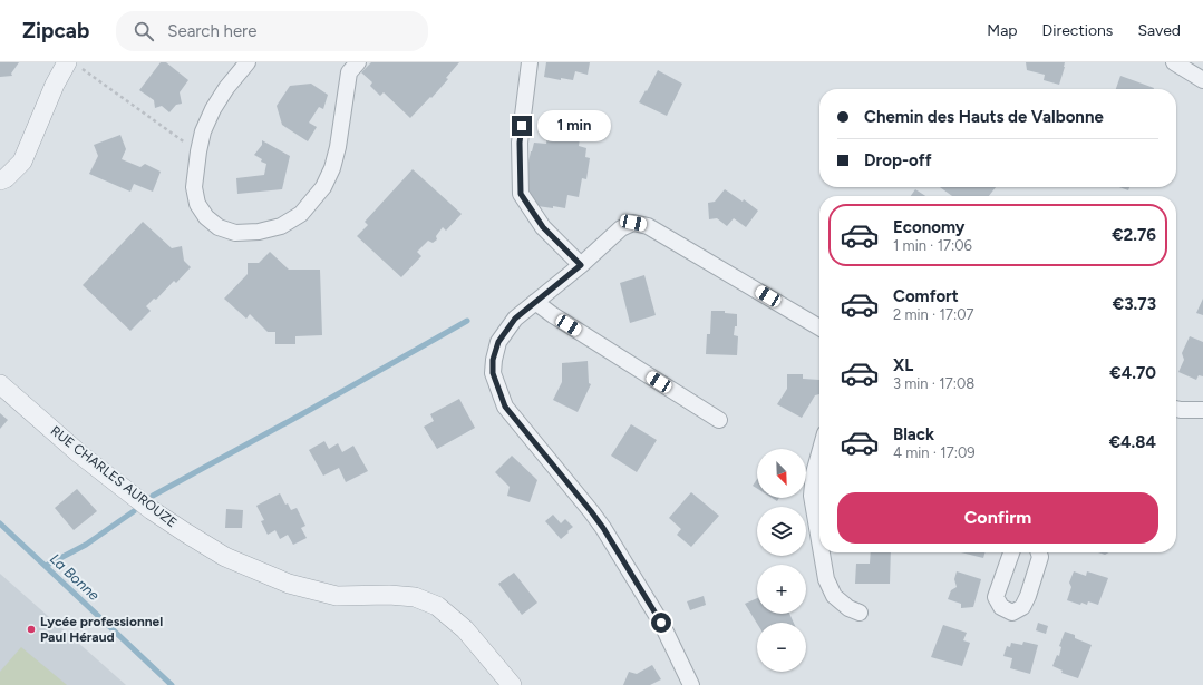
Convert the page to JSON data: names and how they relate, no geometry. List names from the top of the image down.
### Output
{
  "streets": {
    "street": ["RUE CHARLES AUROUZE"]
  },
  "water": ["La Bonne"],
  "places": ["Lycée professionnel Paul Héraud"],
  "north": "bottom right",
  "page": {
    "header": "Zipcab",
    "search": "Search here",
    "nav": ["Map", "Directions", "Saved"],
    "banner": ["Chemin des Hauts de Valbonne", "Drop-off"],
    "bubble": "1 min",
    "list": [
      {
        "name": "Economy",
        "note": "1 min · 17:06",
        "value": "€2.76"
      },
      {
        "name": "Comfort",
        "note": "2 min · 17:07",
        "value": "€3.73"
      },
      {
        "name": "XL",
        "note": "3 min · 17:08",
        "value": "€4.70"
      },
      {
        "name": "Black",
        "note": "4 min · 17:09",
        "value": "€4.84"
      }
    ],
    "map_buttons": ["+", "−"],
    "buttons": "Confirm"
  }
}
